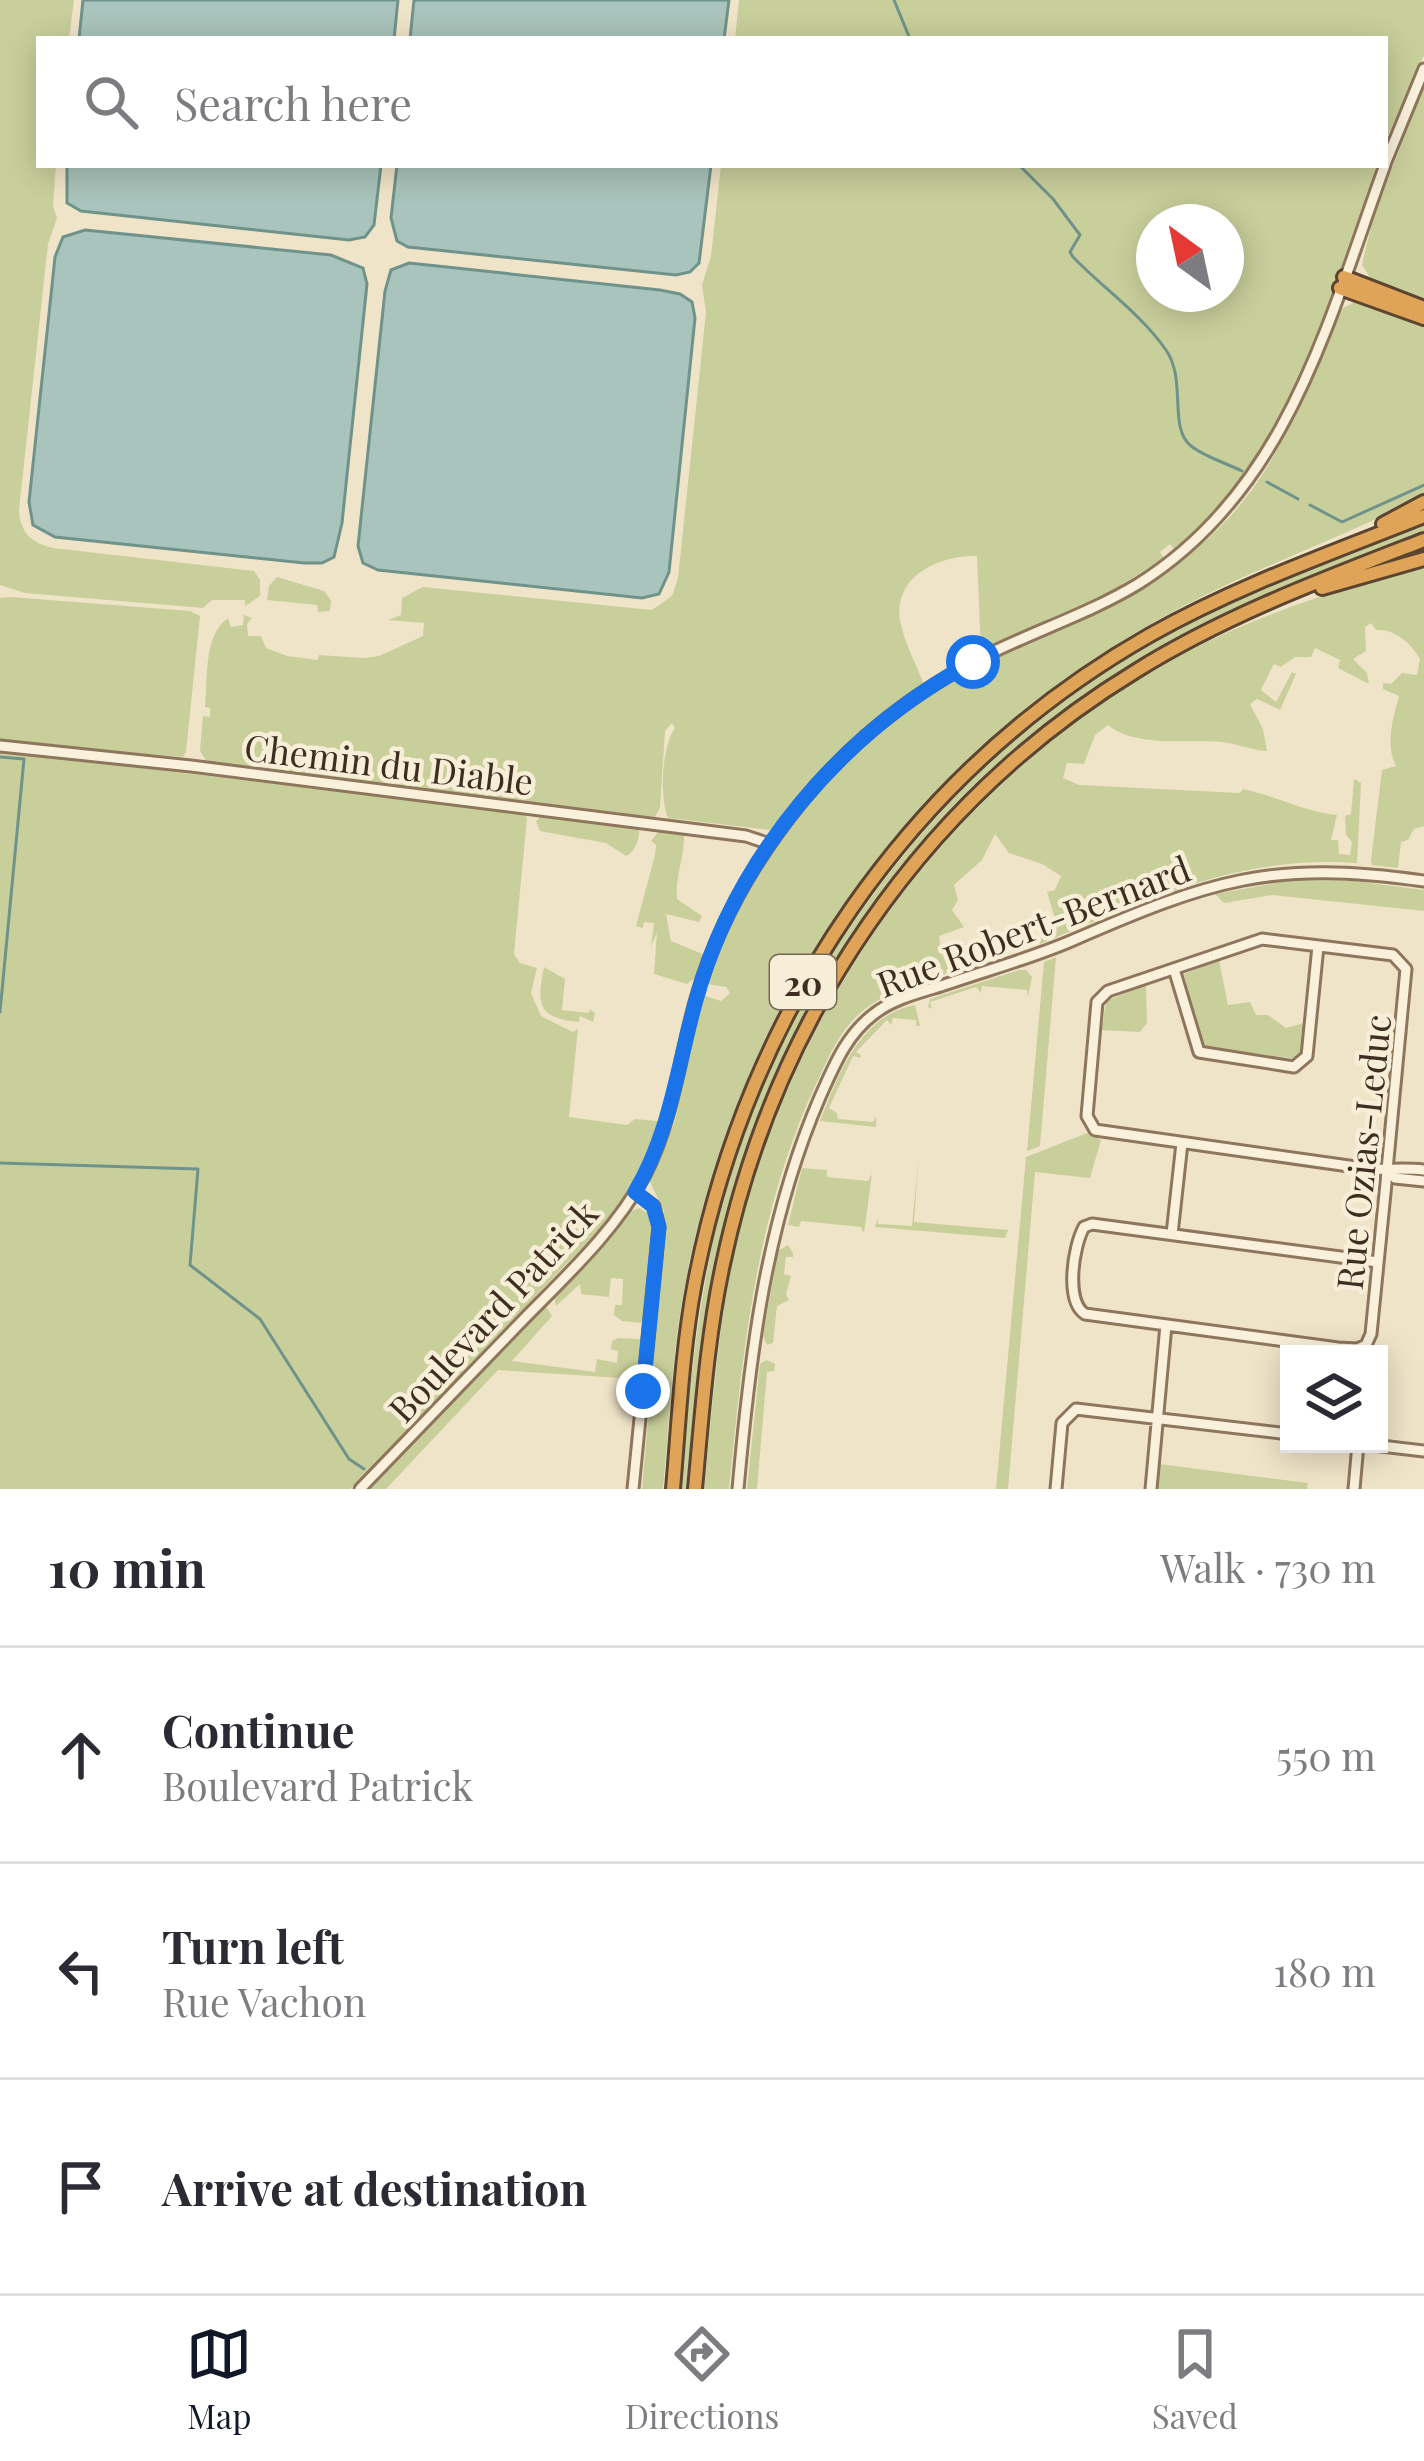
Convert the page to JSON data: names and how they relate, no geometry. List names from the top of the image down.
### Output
{
  "streets": {
    "highway": ["20"],
    "street": [
      "Chemin du Diable",
      "Rue Robert-Bernard",
      "Rue Ozias-Leduc",
      "Boulevard Patrick"
    ]
  },
  "crossings": [
    ["Chemin du Diable", "Boulevard Patrick"]
  ],
  "north": "top left",
  "page": {
    "search": "Search here",
    "heading": ["10 min", "Walk · 730 m"],
    "list": [
      ["Continue", "Boulevard Patrick", "550 m"],
      ["Turn left", "Rue Vachon", "180 m"],
      "Arrive at destination"
    ],
    "nav": ["Map", "Directions", "Saved"]
  }
}
